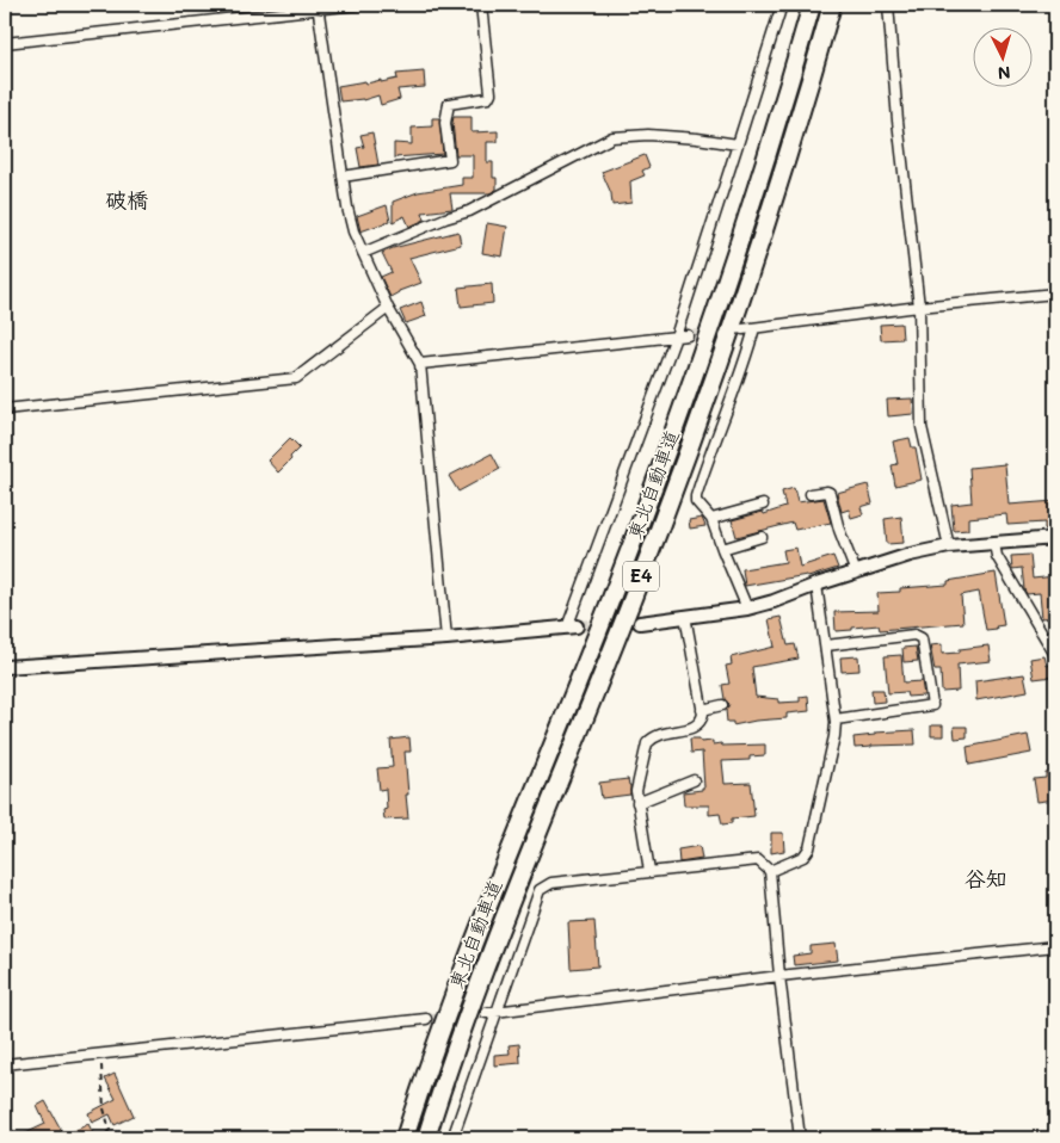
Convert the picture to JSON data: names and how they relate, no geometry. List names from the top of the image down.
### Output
{
  "streets": {
    "highway": ["東北自動車道", "E4"]
  },
  "districts": ["破橋", "谷知"],
  "north": "bottom"
}
